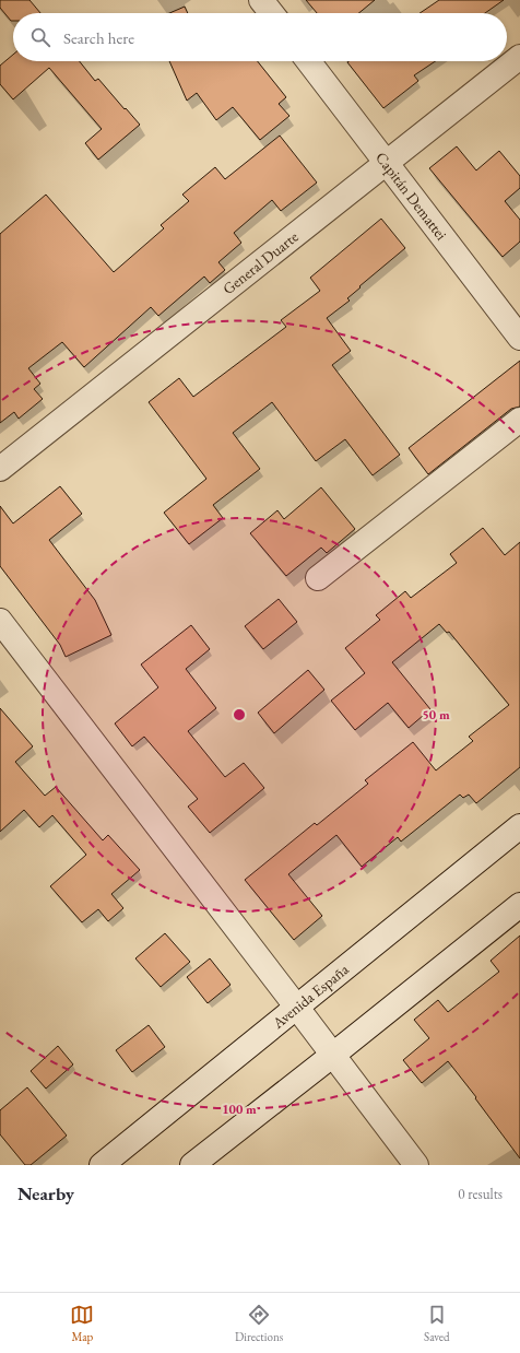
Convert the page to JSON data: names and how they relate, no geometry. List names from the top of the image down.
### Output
{
  "streets": {
    "street": ["Capitán Demattei", "General Duarte", "Avenida España"]
  },
  "crossings": [
    ["Capitán Demattei", "General Duarte"]
  ],
  "page": {
    "search": "Search here",
    "heading": ["Nearby", "0 results"],
    "nav": ["Map", "Directions", "Saved"]
  },
  "rings": ["50 m", "100 m"]
}
